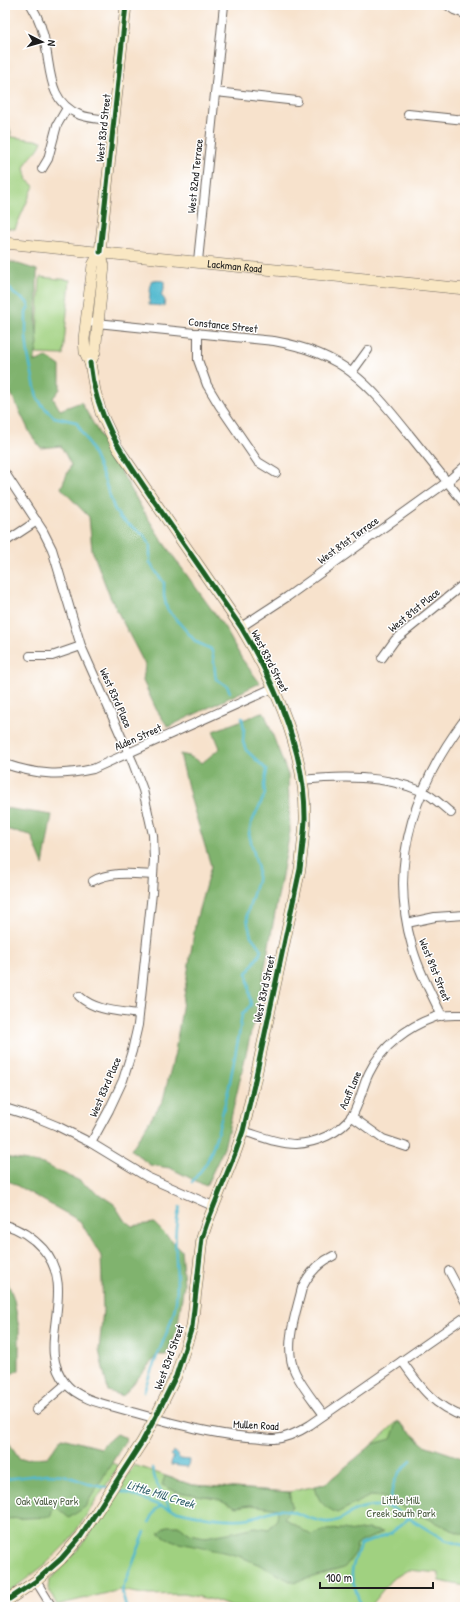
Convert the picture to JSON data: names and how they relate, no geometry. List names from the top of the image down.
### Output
{
  "streets": {
    "street": [
      "West 83rd Street",
      "West 82nd Terrace",
      "Lackman Road",
      "Constance Street",
      "West 81st Terrace",
      "West 81st Place",
      "West 83rd Place",
      "Alden Street",
      "West 81st Street",
      "Acuff Lane",
      "Mullen Road"
    ]
  },
  "crossings": [
    ["West 83rd Street", "Lackman Road"],
    ["West 83rd Street", "Constance Street"],
    ["West 83rd Street", "West 81st Terrace"],
    ["West 83rd Street", "Alden Street"],
    ["West 83rd Street", "Acuff Lane"],
    ["West 83rd Street", "Mullen Road"],
    ["West 82nd Terrace", "Lackman Road"],
    ["Constance Street", "West 81st Terrace"],
    ["West 83rd Place", "Alden Street"],
    ["West 81st Street", "Acuff Lane"]
  ],
  "water": ["Little Mill Creek"],
  "parks": ["Little Mill Creek South Park", "Oak Valley Park"],
  "scale_bar": "100 m",
  "north": "right"
}
